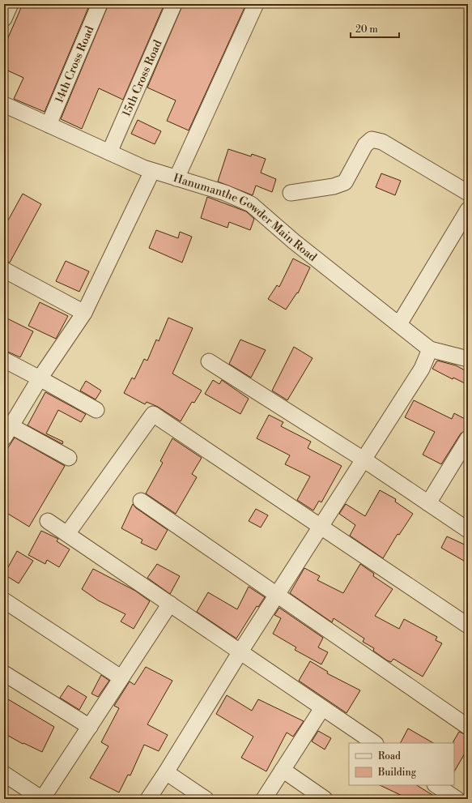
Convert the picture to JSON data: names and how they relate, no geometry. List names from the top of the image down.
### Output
{
  "streets": {
    "street": ["14th Cross Road", "15th Cross Road", "Hanumanthe Gowder Main Road"]
  },
  "crossings": [
    ["14th Cross Road", "Hanumanthe Gowder Main Road"],
    ["15th Cross Road", "Hanumanthe Gowder Main Road"]
  ],
  "legend": ["Road", "Building"],
  "scale_bar": "20 m"
}
